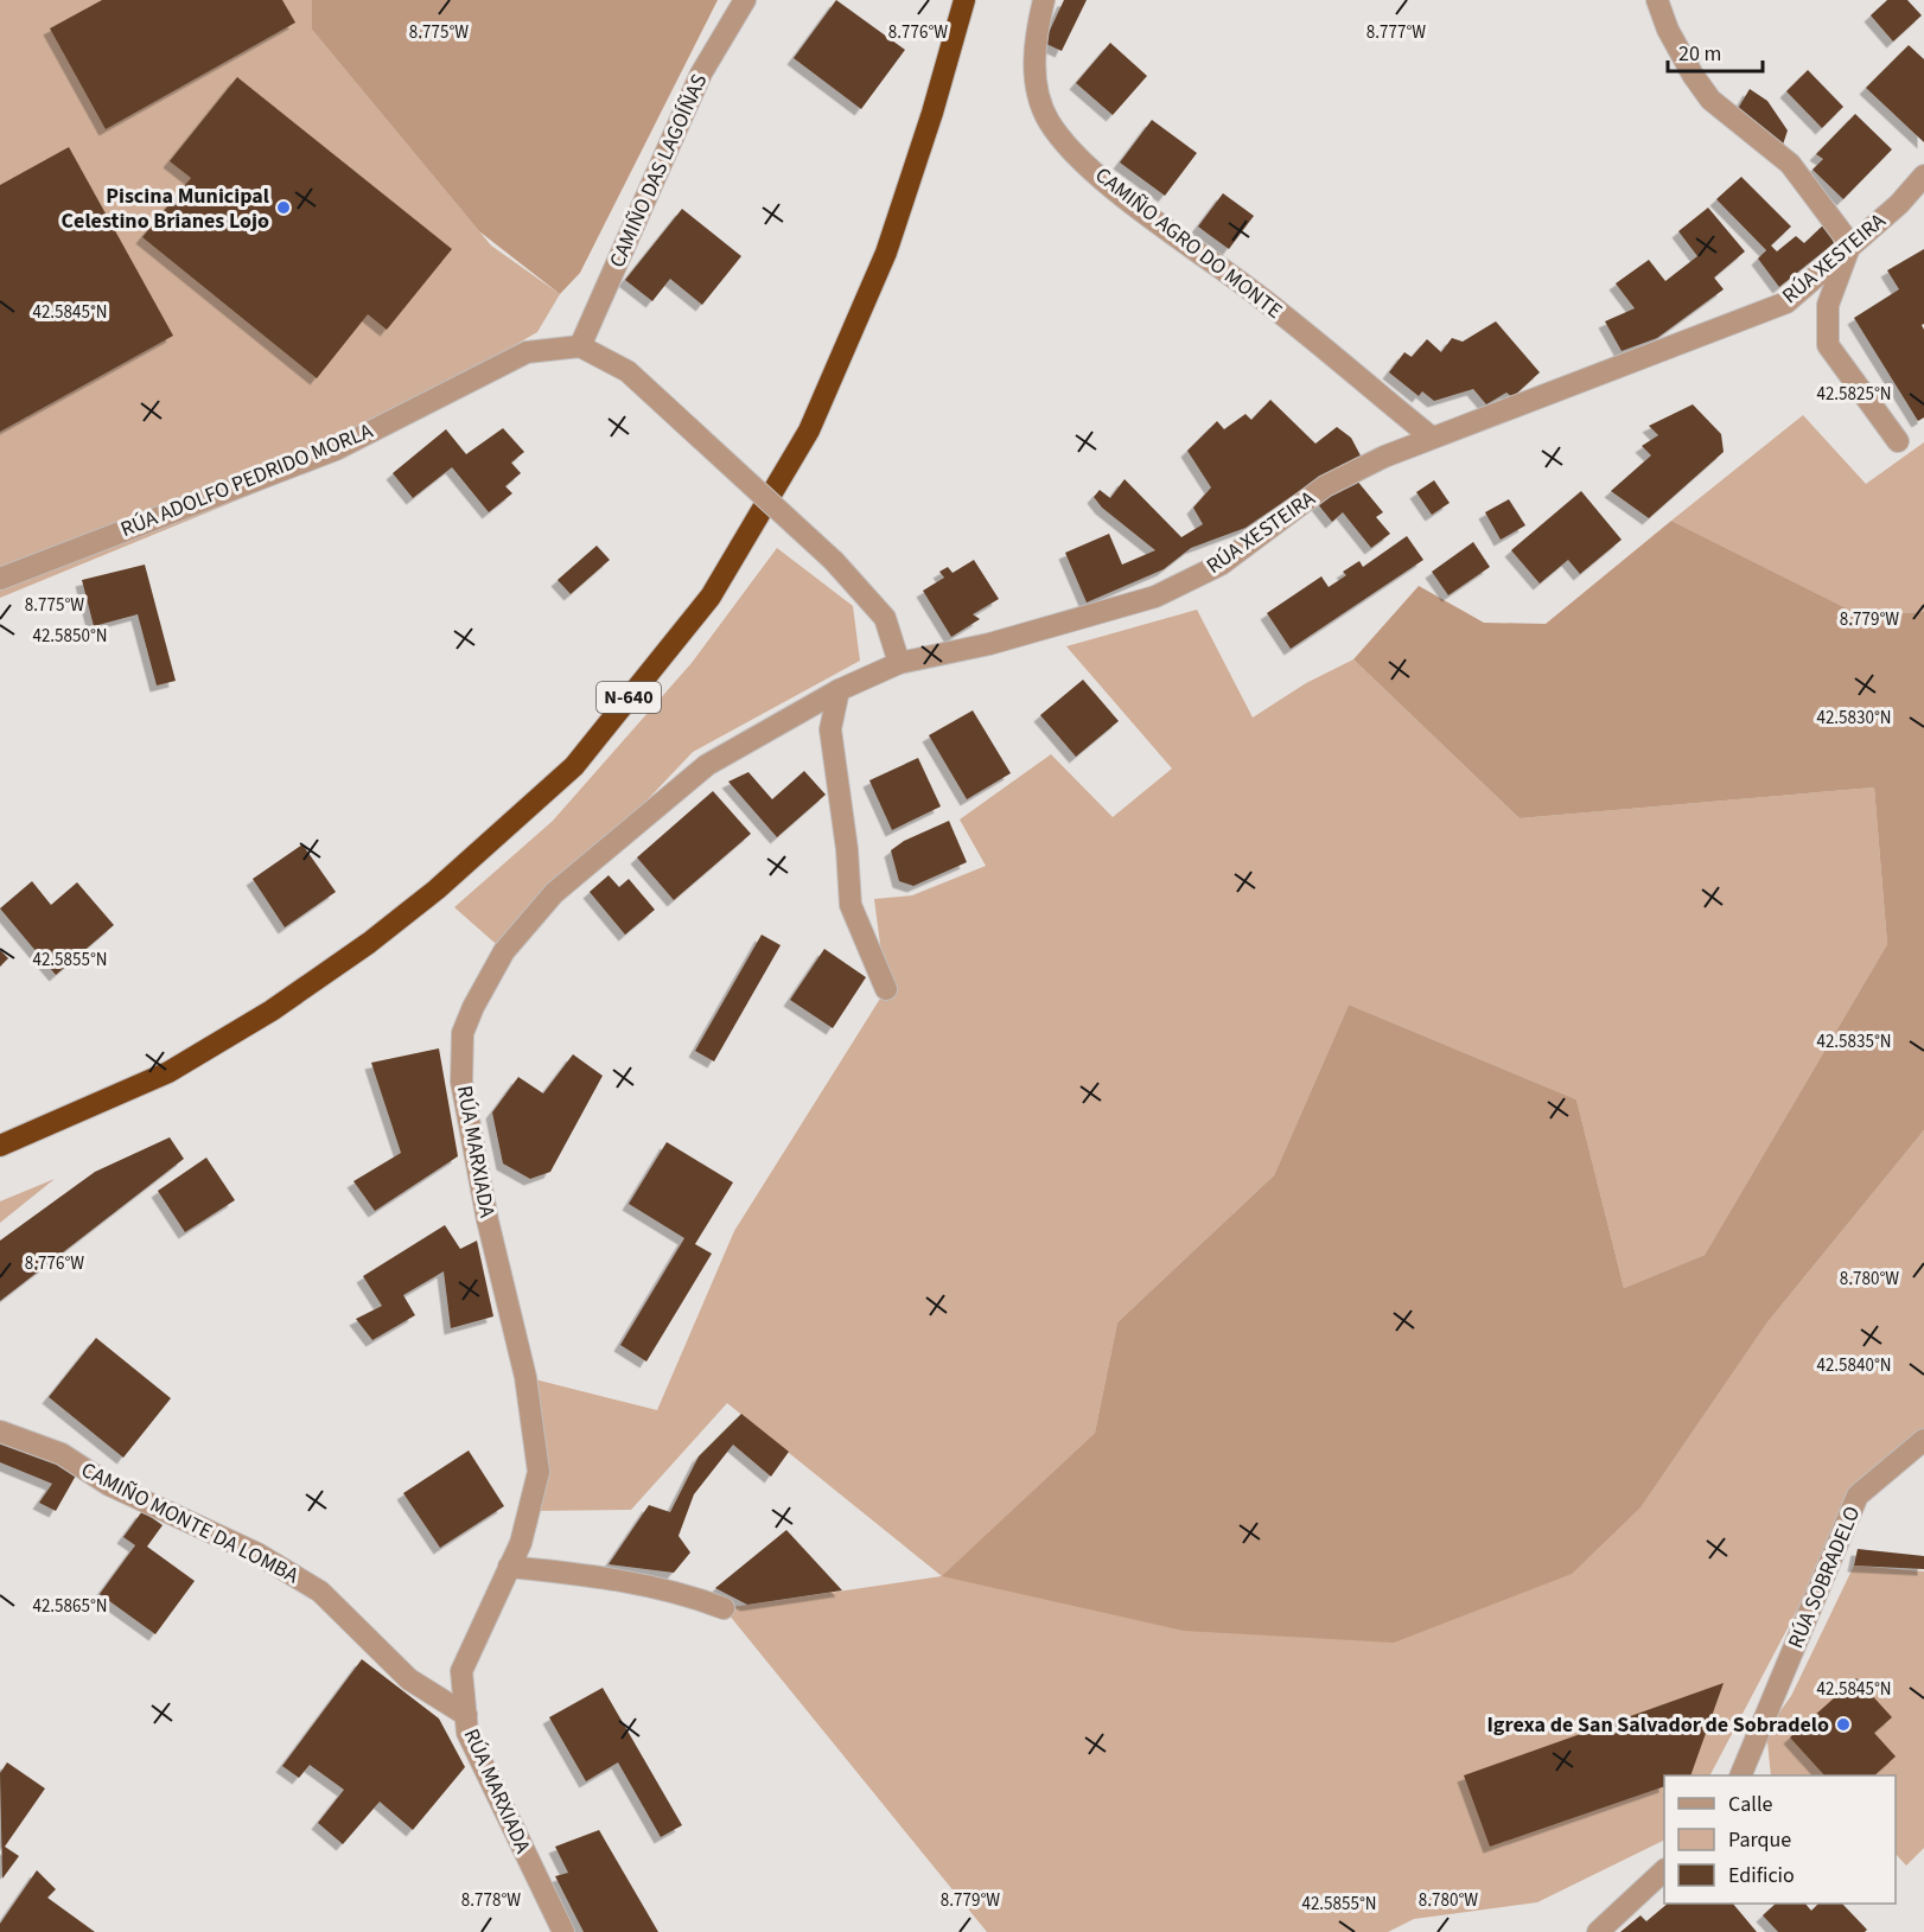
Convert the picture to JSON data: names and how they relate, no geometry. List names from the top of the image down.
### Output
{
  "streets": {
    "highway": ["N-640"],
    "street": [
      "CAMIÑO DAS LAGOÍÑAS",
      "CAMIÑO AGRO DO MONTE",
      "RÚA XESTEIRA",
      "RÚA ADOLFO PEDRIDO MORLA",
      "RÚA MARXIADA",
      "CAMIÑO MONTE DA LOMBA",
      "RÚA SOBRADELO"
    ]
  },
  "crossings": [
    ["CAMIÑO DAS LAGOÍÑAS", "RÚA ADOLFO PEDRIDO MORLA"],
    ["CAMIÑO AGRO DO MONTE", "RÚA XESTEIRA"],
    ["RÚA XESTEIRA", "RÚA MARXIADA"],
    ["RÚA MARXIADA", "CAMIÑO MONTE DA LOMBA"]
  ],
  "places": ["Piscina Municipal Celestino Brianes Lojo", "Igrexa de San Salvador de Sobradelo"],
  "legend": ["Calle", "Parque", "Edificio"],
  "scale_bar": "20 m",
  "coordinates": [
    "8.776°W",
    "8.775°W",
    "8.777°W",
    "42.5845°N",
    "42.5825°N",
    "8.779°W",
    "42.5850°N",
    "42.5830°N",
    "42.5855°N",
    "42.5835°N",
    "8.780°W",
    "42.5840°N",
    "42.5865°N",
    "8.778°W"
  ]
}
